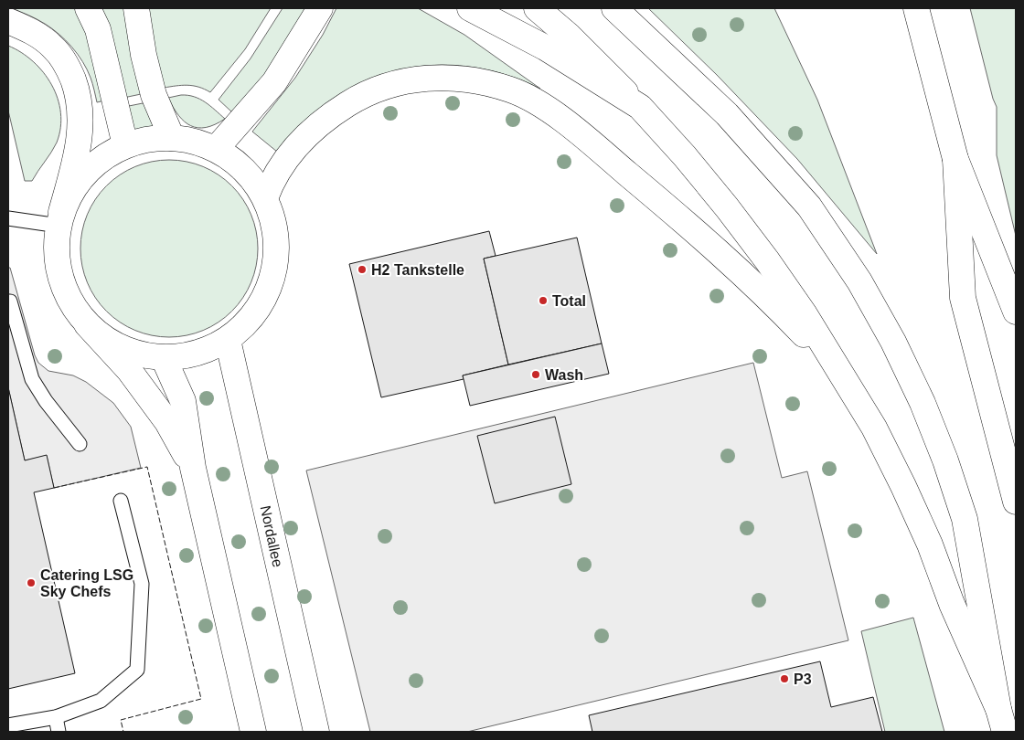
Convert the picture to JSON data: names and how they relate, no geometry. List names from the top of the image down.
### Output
{
  "streets": {
    "main road": ["Nordallee"]
  },
  "places": [
    "H2 Tankstelle",
    "Total",
    "Wash",
    "Catering LSG Sky Chefs",
    "P3"
  ]
}
